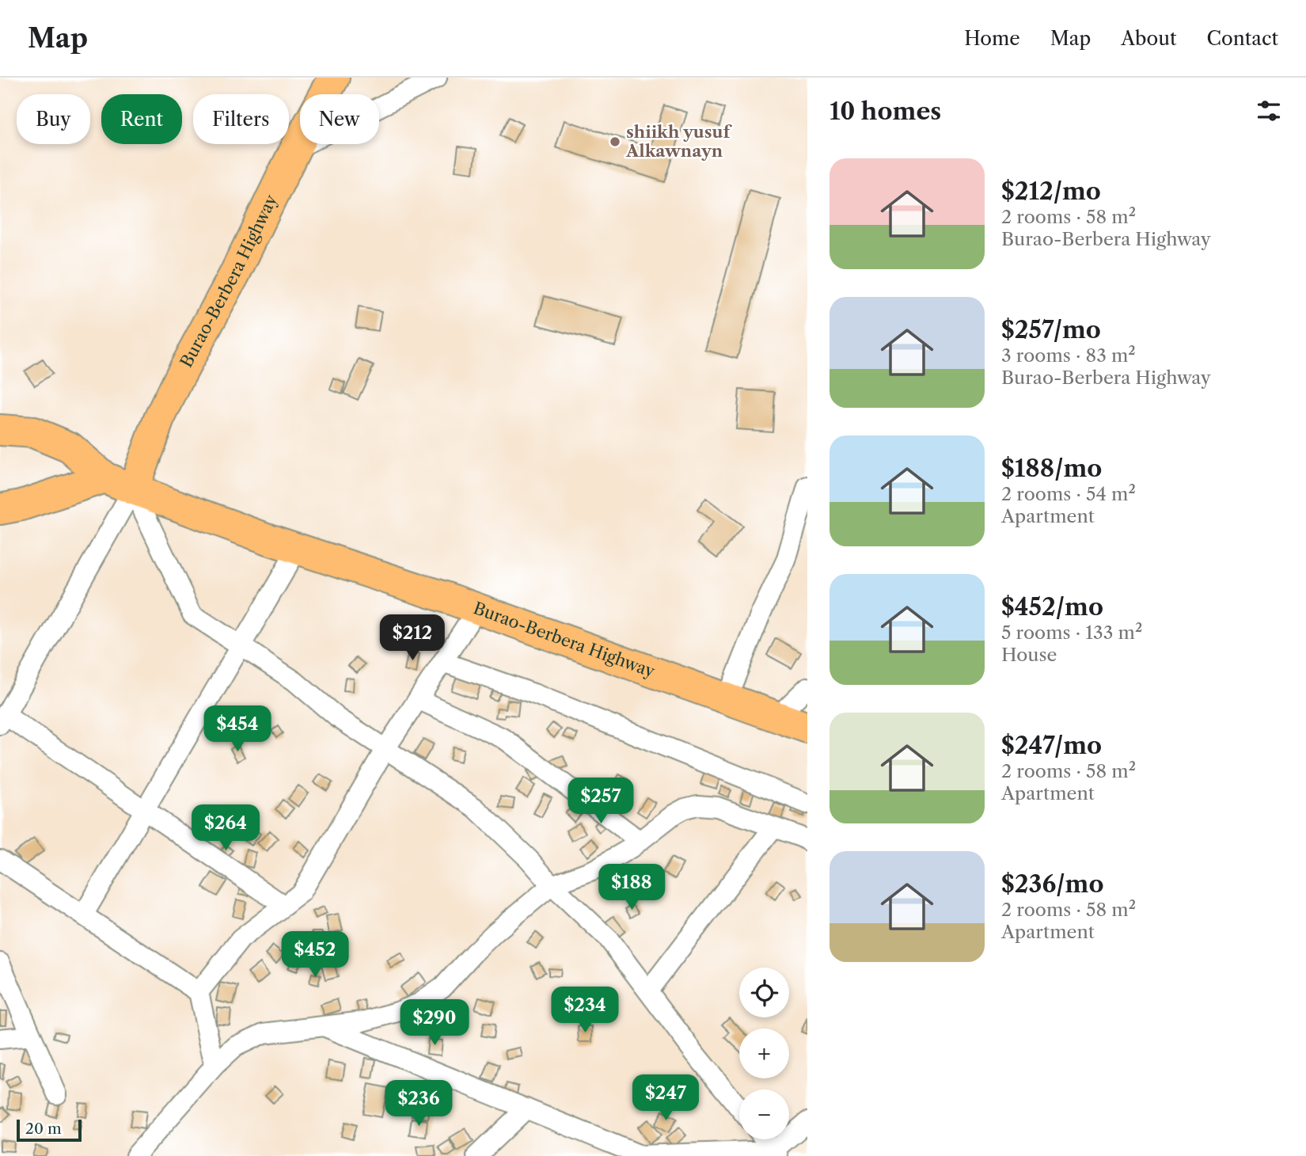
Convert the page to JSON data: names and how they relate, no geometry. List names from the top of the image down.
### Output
{
  "streets": {
    "highway": ["Burao-Berbera Highway"]
  },
  "places": ["shiikh yusuf Alkawnayn"],
  "scale_bar": "20 m",
  "page": {
    "header": "Map",
    "nav": [
      "Home",
      "Map",
      "About",
      "Contact"
    ],
    "heading": "10 homes",
    "chip": [
      "Buy",
      "Rent",
      "Filters",
      "New"
    ],
    "list": [
      {
        "name": "$212/mo",
        "note": "2 rooms · 58 m² · Burao-Berbera Highway"
      },
      {
        "name": "$257/mo",
        "note": "3 rooms · 83 m² · Burao-Berbera Highway"
      },
      {
        "name": "$188/mo",
        "note": "2 rooms · 54 m² · Apartment"
      },
      {
        "name": "$452/mo",
        "note": "5 rooms · 133 m² · House"
      },
      {
        "name": "$247/mo",
        "note": "2 rooms · 58 m² · Apartment"
      },
      {
        "name": "$236/mo",
        "note": "2 rooms · 58 m² · Apartment"
      }
    ],
    "price": [
      "$212",
      "$454",
      "$257",
      "$264",
      "$188",
      "$452",
      "$234",
      "$290",
      "$247",
      "$236"
    ],
    "map_buttons": ["+", "−"],
    "scale": "20 m"
  }
}
